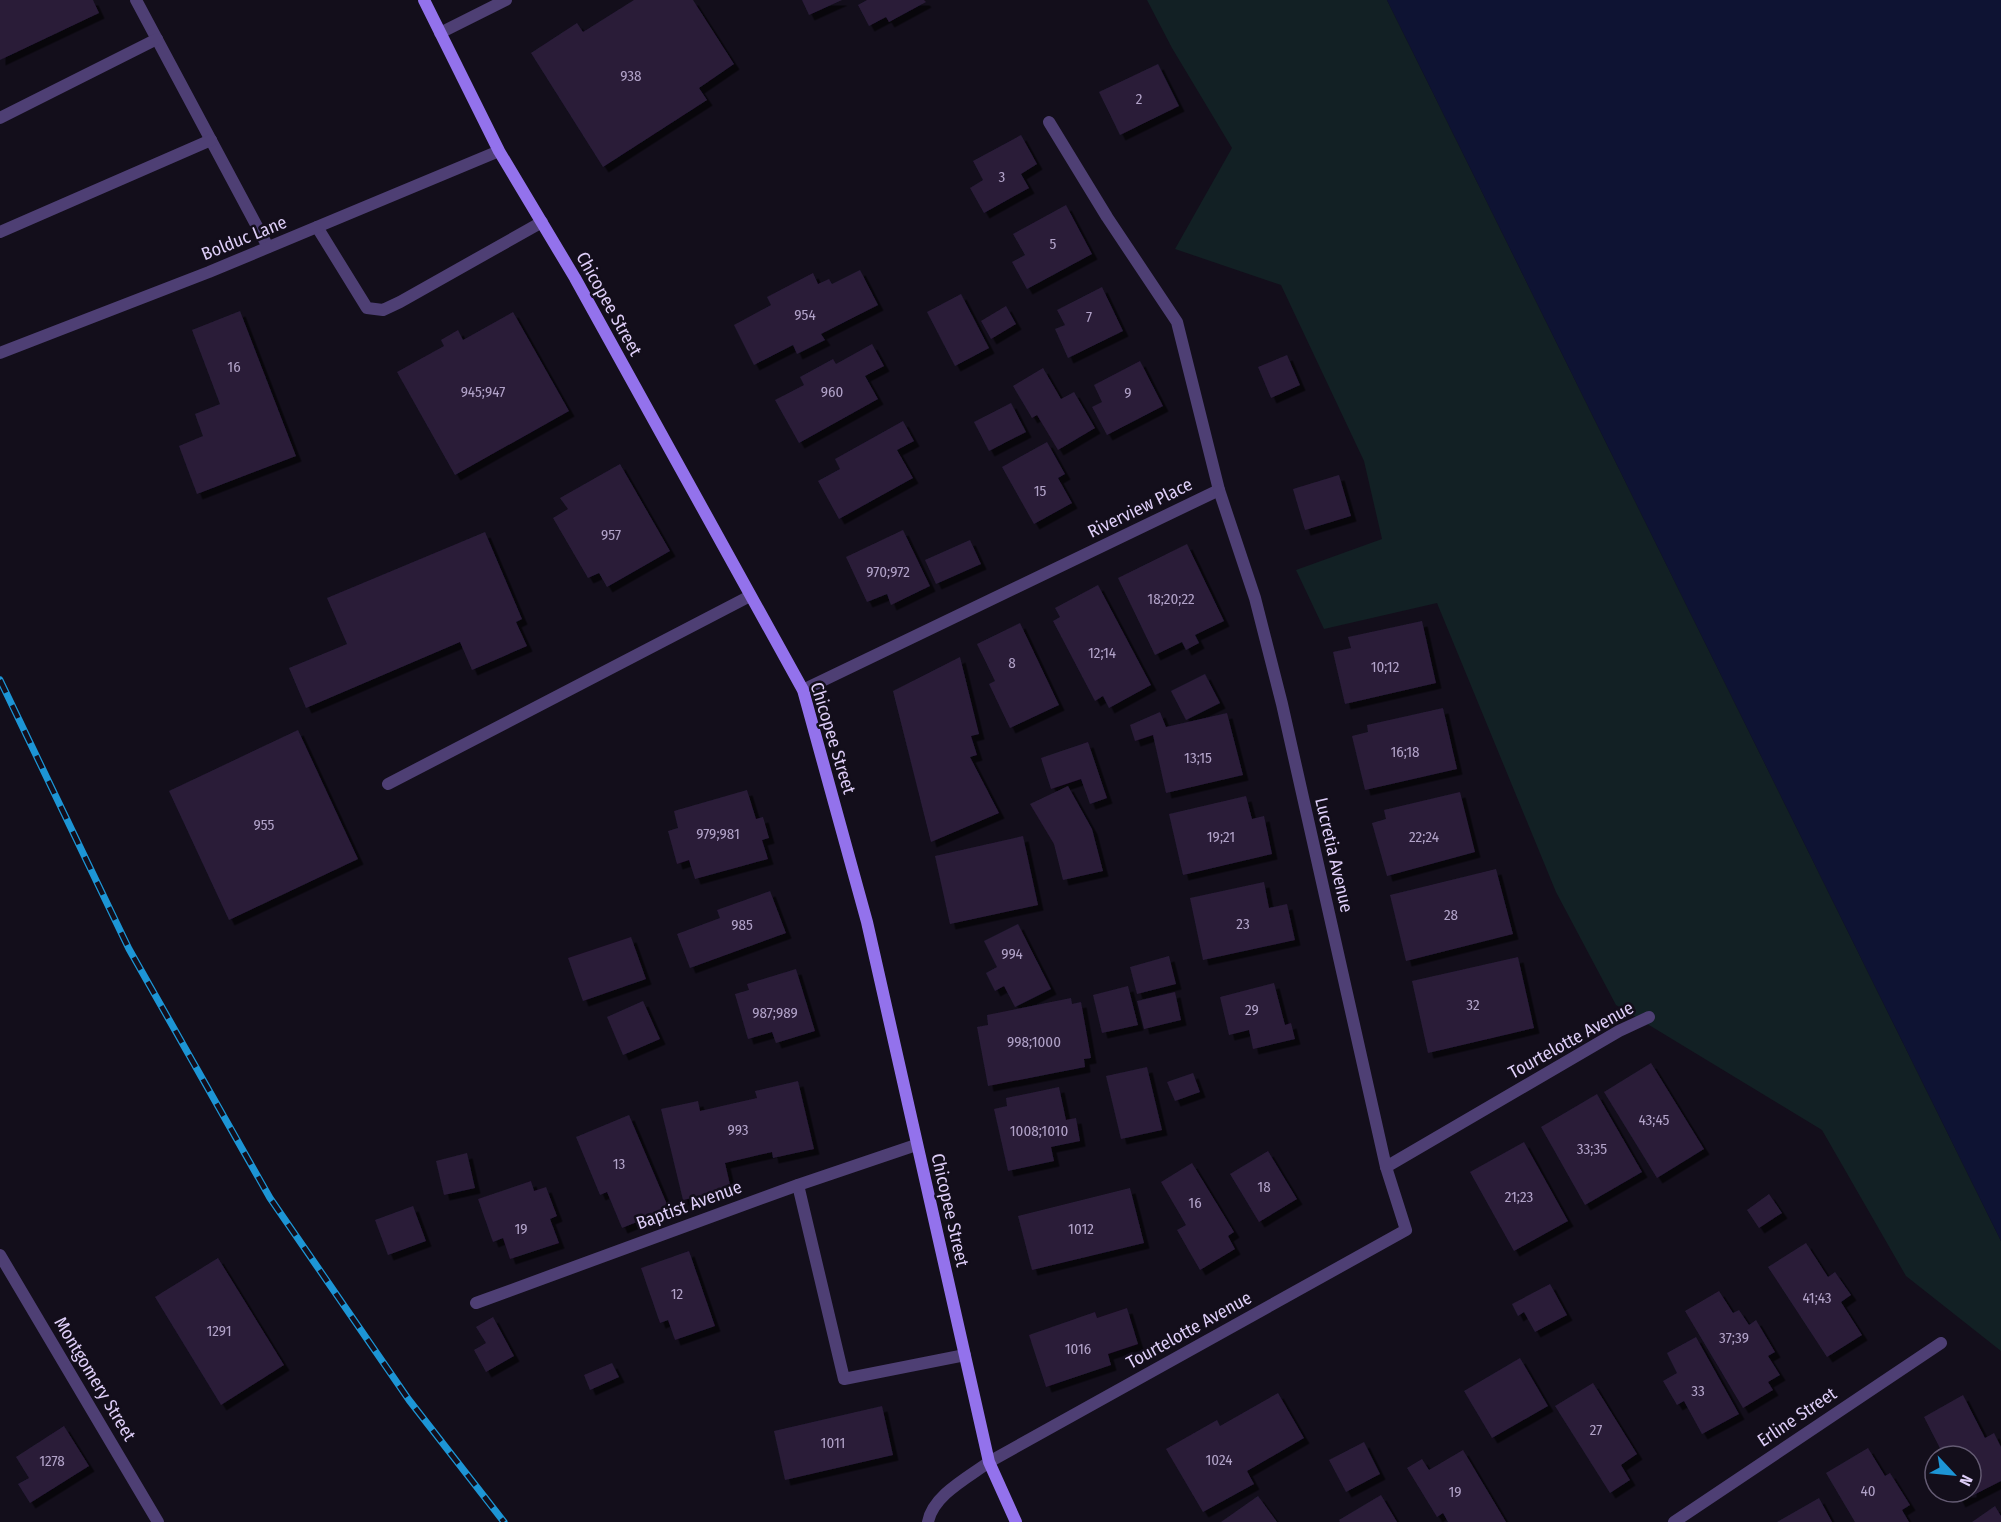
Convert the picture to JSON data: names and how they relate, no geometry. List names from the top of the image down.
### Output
{
  "streets": {
    "main road": ["Chicopee Street"],
    "street": [
      "Bolduc Lane",
      "Riverview Place",
      "Lucretia Avenue",
      "Tourtelotte Avenue",
      "Baptist Avenue",
      "Montgomery Street",
      "Erline Street"
    ]
  },
  "crossings": [
    ["Bolduc Lane", "Chicopee Street"],
    ["Chicopee Street", "Riverview Place"],
    ["Chicopee Street", "Tourtelotte Avenue"],
    ["Chicopee Street", "Baptist Avenue"],
    ["Riverview Place", "Lucretia Avenue"],
    ["Lucretia Avenue", "Tourtelotte Avenue"]
  ],
  "house_numbers": [
    "938",
    "2",
    "3",
    "5",
    "954",
    "7",
    "16",
    "945;947",
    "960",
    "9",
    "15",
    "957",
    "970;972",
    "18;20;22",
    "12;14",
    "8",
    "10;12",
    "16;18",
    "13;15",
    "955",
    "979;981",
    "19;21",
    "22;24",
    "28",
    "23",
    "985",
    "994",
    "32",
    "29",
    "987;989",
    "998;1000",
    "43;45",
    "993",
    "1008;1010",
    "33;35",
    "13",
    "18",
    "21;23",
    "16",
    "19",
    "1012",
    "12",
    "41;43",
    "1291",
    "37;39",
    "1016",
    "33",
    "27",
    "1011",
    "1024",
    "1278",
    "40",
    "19"
  ],
  "north": "bottom right"
}
